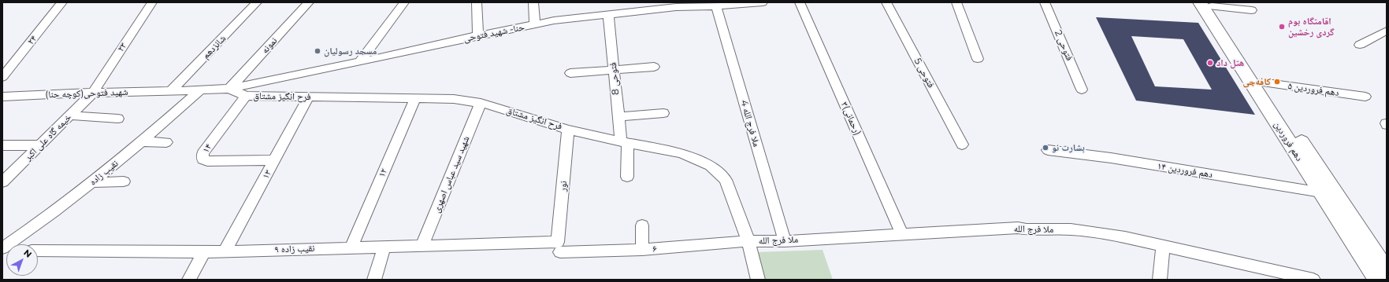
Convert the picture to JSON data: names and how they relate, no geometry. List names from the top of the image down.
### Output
{
  "streets": {
    "main road": ["دهم فروردین"],
    "street": [
      "حنا- شهید فتوحی",
      "۲۴",
      "نمونه",
      "فتوحی 2",
      "۲۳",
      "شانزدهم",
      "فتوحی 5",
      "فتوحی 8",
      "دهم فروردین ۵",
      "(کوچه حنا)شهید فتوحی",
      "فرح انگیز مشتاق",
      "۳(رحمانی)",
      "4 ملا فرج الله",
      "خیمه گاه علی اکبر",
      "۱۴",
      "دهم فروردین ۱۴",
      "نقیب زاده",
      "۱۲",
      "۱۳",
      "شهید سید عباس اصهری",
      "نور",
      "ملا فرج الله",
      "نقیب زاده ۹",
      "۶"
    ]
  },
  "crossings": [
    ["حنا- شهید فتوحی", "نمونه"],
    ["حنا- شهید فتوحی", "فتوحی 8"],
    ["حنا- شهید فتوحی", "(کوچه حنا)شهید فتوحی"],
    ["حنا- شهید فتوحی", "فرح انگیز مشتاق"],
    ["حنا- شهید فتوحی", "4 ملا فرج الله"],
    ["حنا- شهید فتوحی", "نقیب زاده"],
    ["نمونه", "فرح انگیز مشتاق"],
    ["۲۳", "(کوچه حنا)شهید فتوحی"],
    ["۲۳", "خیمه گاه علی اکبر"],
    ["شانزدهم", "(کوچه حنا)شهید فتوحی"],
    ["فتوحی 8", "فرح انگیز مشتاق"],
    ["دهم فروردین ۵", "دهم فروردین"],
    ["(کوچه حنا)شهید فتوحی", "خیمه گاه علی اکبر"],
    ["(کوچه حنا)شهید فتوحی", "نقیب زاده"],
    ["فرح انگیز مشتاق", "۱۴"],
    ["فرح انگیز مشتاق", "۱۲"],
    ["فرح انگیز مشتاق", "۱۳"],
    ["فرح انگیز مشتاق", "شهید سید عباس اصهری"],
    ["فرح انگیز مشتاق", "نور"],
    ["فرح انگیز مشتاق", "ملا فرج الله"],
    ["فرح انگیز مشتاق", "۶"],
    ["۳(رحمانی)", "ملا فرج الله"],
    ["4 ملا فرج الله", "ملا فرج الله"],
    ["دهم فروردین", "دهم فروردین ۱۴"],
    ["۱۴", "۱۳"],
    ["۱۲", "نقیب زاده ۹"],
    ["۱۳", "نقیب زاده ۹"],
    ["شهید سید عباس اصهری", "نقیب زاده ۹"],
    ["نور", "نقیب زاده ۹"],
    ["نور", "۶"],
    ["ملا فرج الله", "۶"],
    ["نقیب زاده ۹", "۶"]
  ],
  "places": [
    "اقامتگاه بوم گردی رخشین",
    "مسجد رسولیان",
    "هتل داد",
    "کافه‌چی",
    "بشارت نو"
  ],
  "north": "top right"
}
